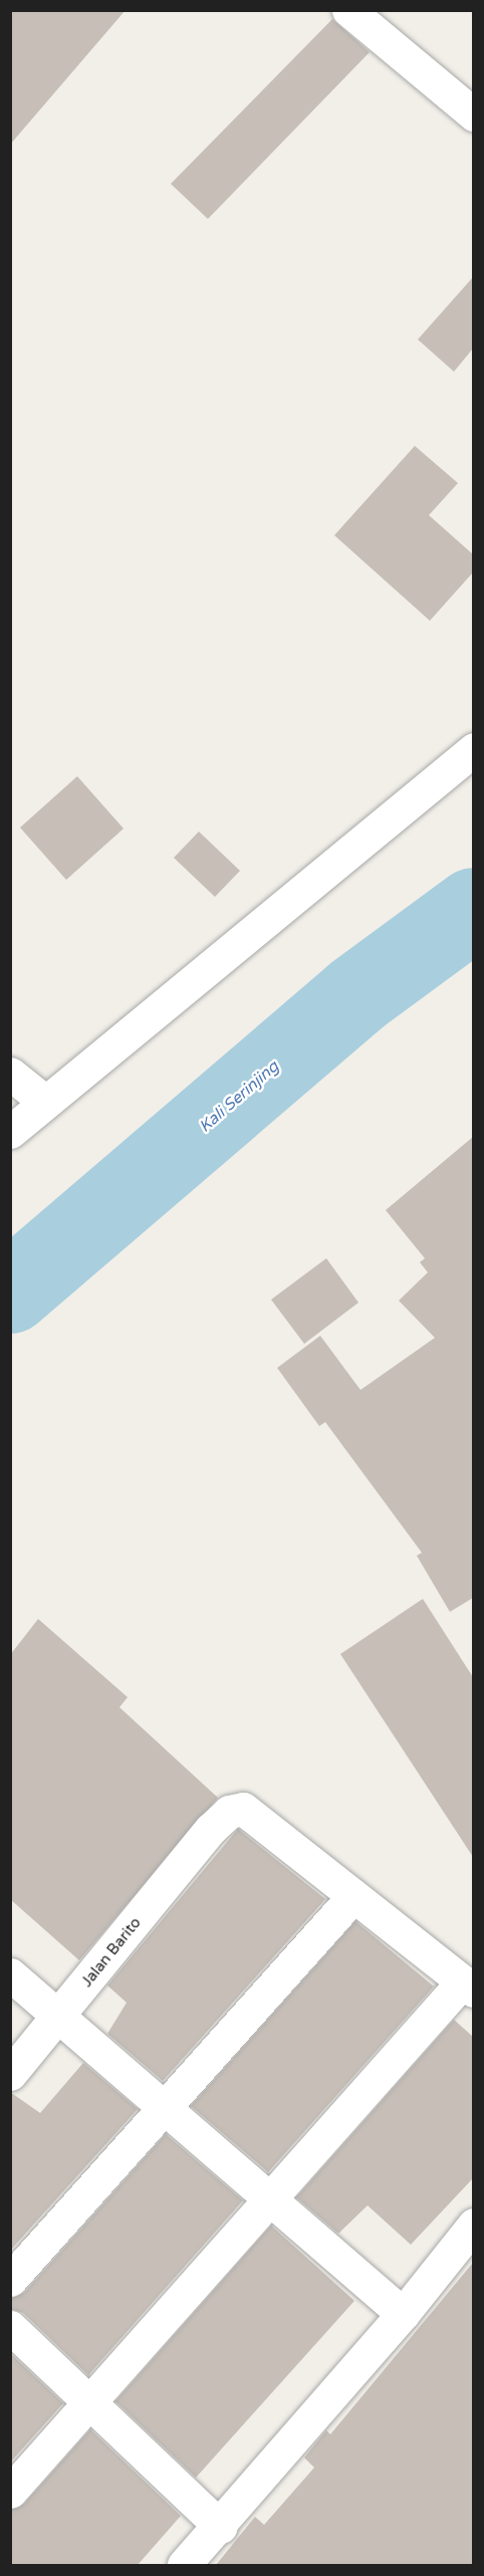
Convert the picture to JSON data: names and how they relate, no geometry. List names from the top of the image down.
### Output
{
  "streets": {
    "street": ["Jalan Barito"]
  },
  "water": ["Kali Serinjing"]
}
